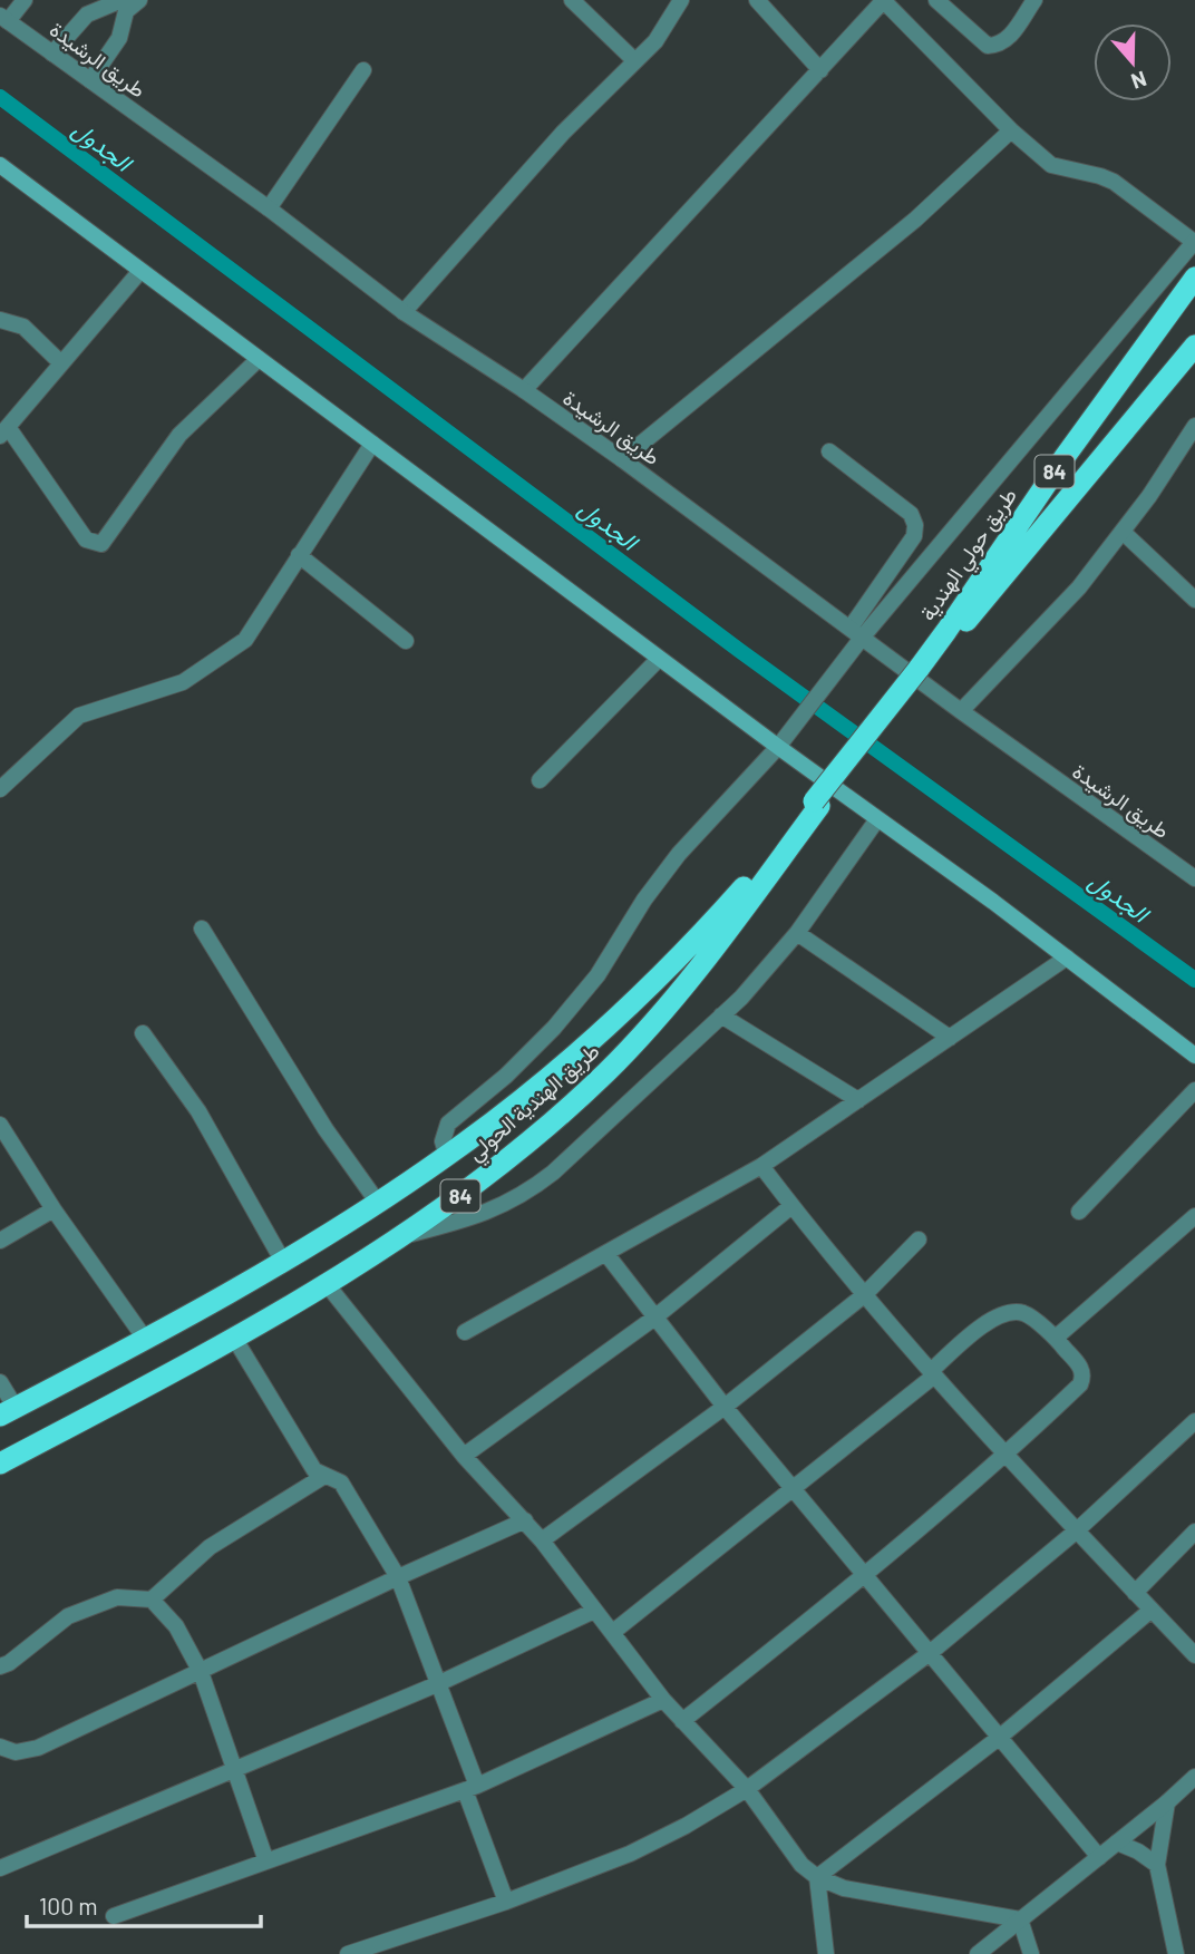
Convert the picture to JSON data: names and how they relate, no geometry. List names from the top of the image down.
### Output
{
  "streets": {
    "highway": ["84", "طريق حولي الهندية", "طريق الهندية الحولي"],
    "street": ["طريق الرشيدة"]
  },
  "crossings": [
    ["84", "طريق حولي الهندية"],
    ["84", "طريق الهندية الحولي"]
  ],
  "water": ["الجدول"],
  "scale_bar": "100 m",
  "north": "bottom"
}
